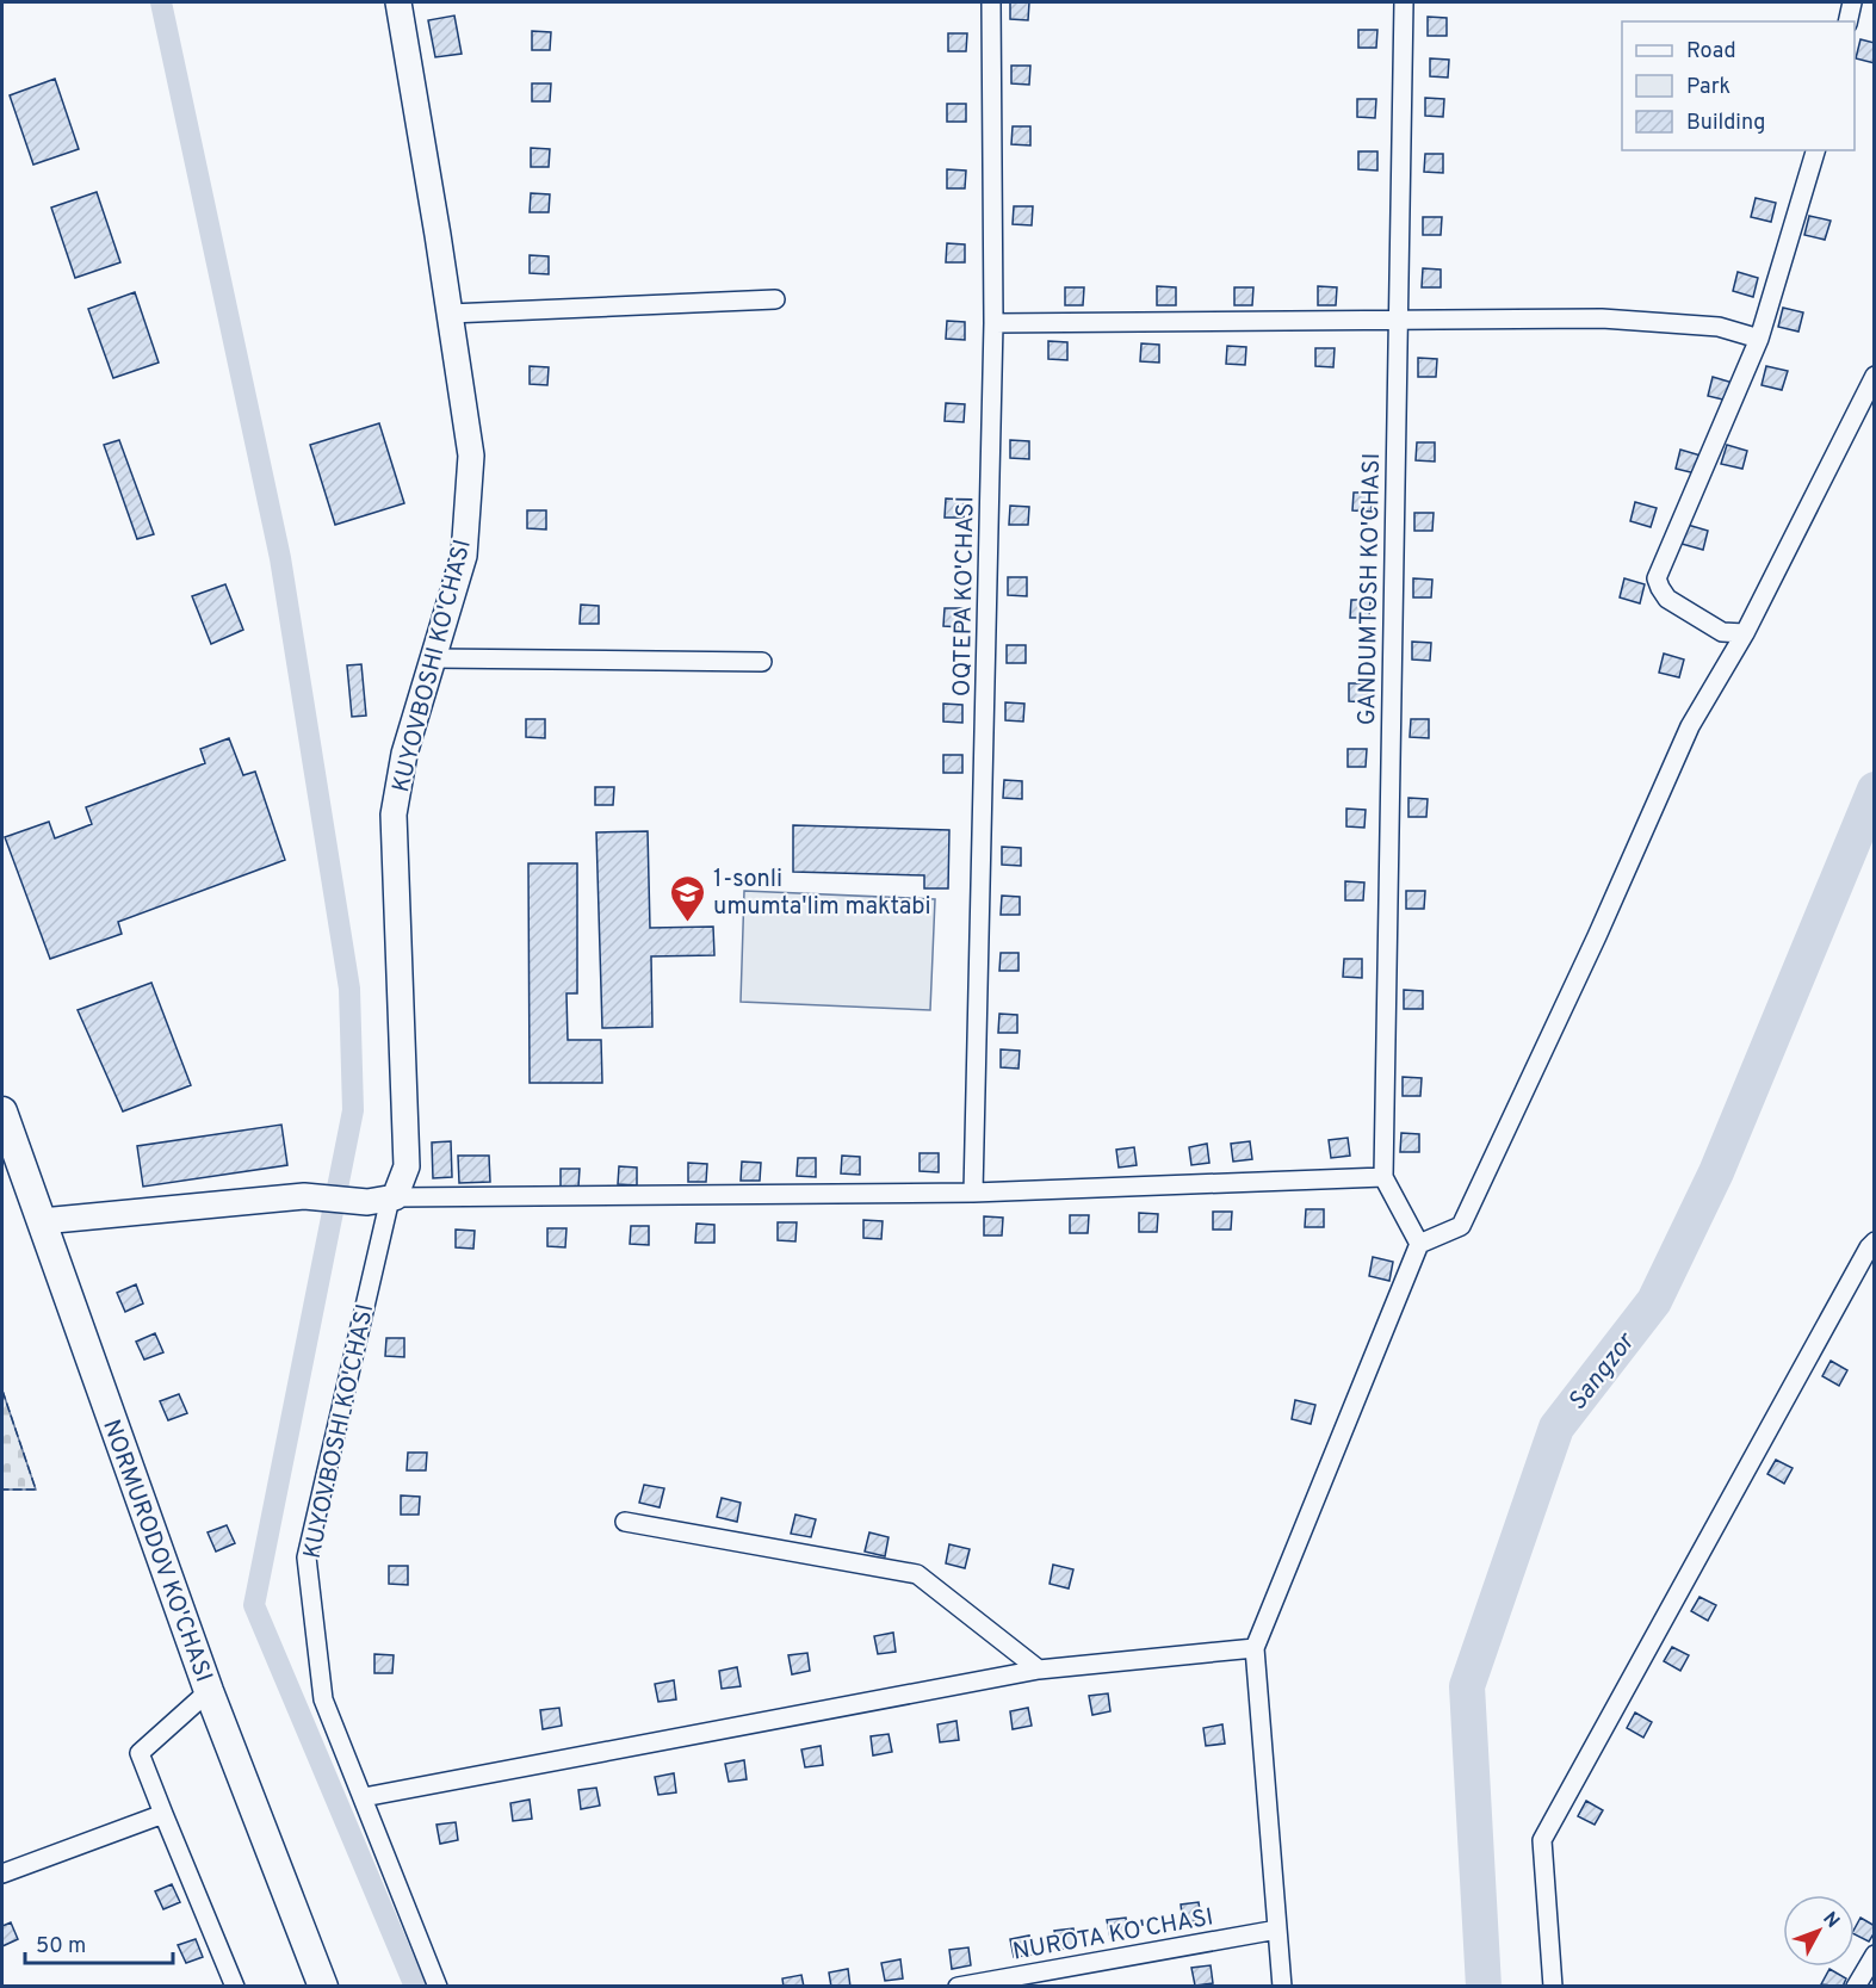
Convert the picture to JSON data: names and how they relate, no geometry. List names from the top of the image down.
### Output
{
  "streets": {
    "main road": ["KUYOVBOSHI KO'CHASI", "NORMURODOV KO'CHASI"],
    "street": ["GANDUMTOSH KO'CHASI", "OQTEPA KO'CHASI", "NUROTA KO'CHASI"]
  },
  "water": ["Sangzor"],
  "places": {
    "school or university": ["1-sonli umumta'lim maktabi"]
  },
  "legend": ["Road", "Park", "Building"],
  "scale_bar": "50 m",
  "north": "top right"
}
